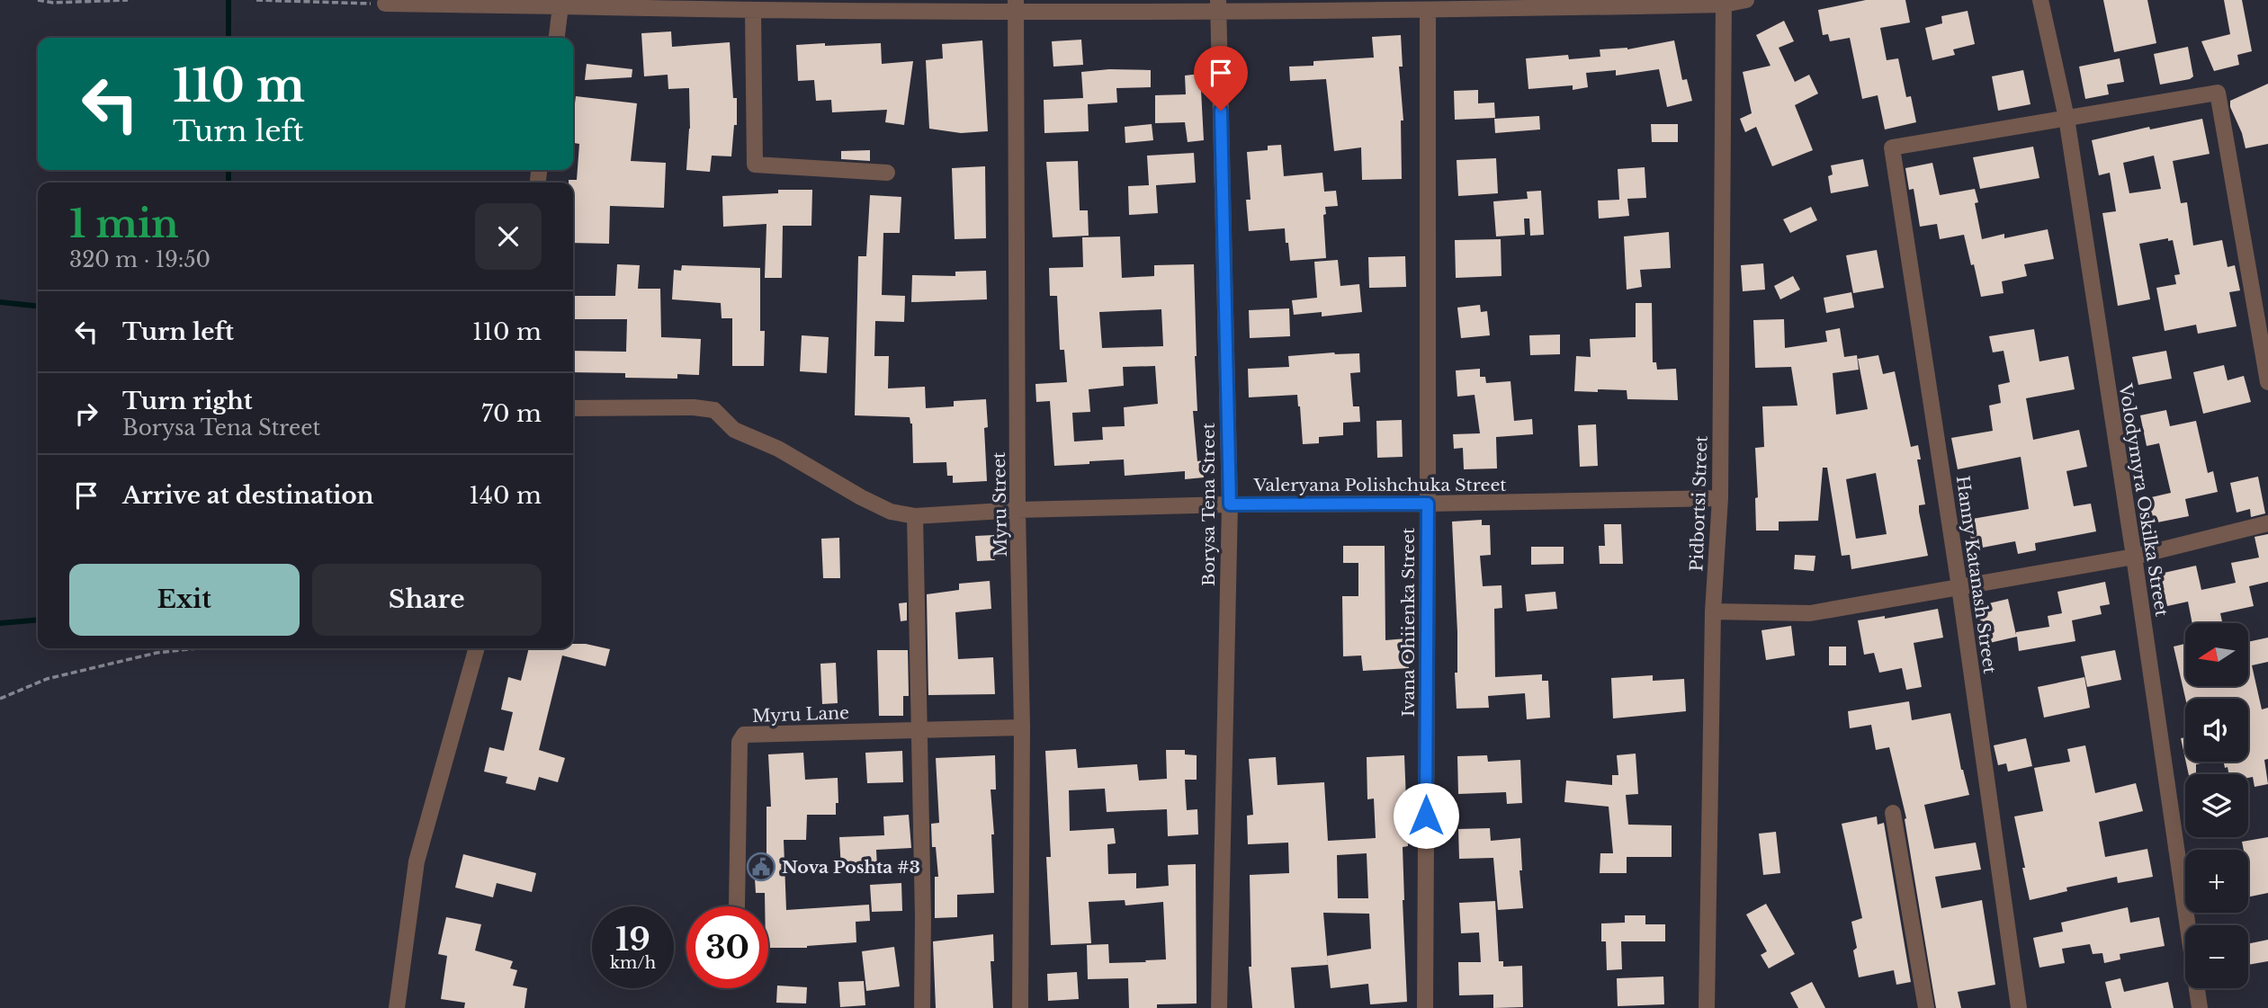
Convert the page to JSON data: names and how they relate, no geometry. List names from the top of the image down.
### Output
{
  "streets": {
    "street": [
      "Valeryana Polishchuka Street",
      "Volodymyra Oskilka Street",
      "Pidbortsi Street",
      "Myru Street",
      "Borysa Tena Street",
      "Hanny Katanash Street",
      "Ivana Ohiienka Street",
      "Myru Lane"
    ]
  },
  "crossings": [
    ["Valeryana Polishchuka Street", "Pidbortsi Street"],
    ["Valeryana Polishchuka Street", "Myru Street"],
    ["Valeryana Polishchuka Street", "Borysa Tena Street"],
    ["Valeryana Polishchuka Street", "Ivana Ohiienka Street"],
    ["Volodymyra Oskilka Street", "Hanny Katanash Street"],
    ["Myru Street", "Myru Lane"]
  ],
  "places": {
    "public building": ["Nova Poshta #3"]
  },
  "north": "left",
  "page": {
    "turn": ["110 m", "Turn left"],
    "heading": ["1 min", "320 m · 19:50"],
    "list": [
      {
        "name": "Turn left",
        "value": "110 m"
      },
      {
        "name": "Turn right",
        "note": "Borysa Tena Street",
        "value": "70 m"
      },
      {
        "name": "Arrive at destination",
        "value": "140 m"
      }
    ],
    "buttons": ["Exit", "Share"],
    "map_buttons": ["+", "−"],
    "speed": "19 km/h",
    "limit": "30"
  }
}
